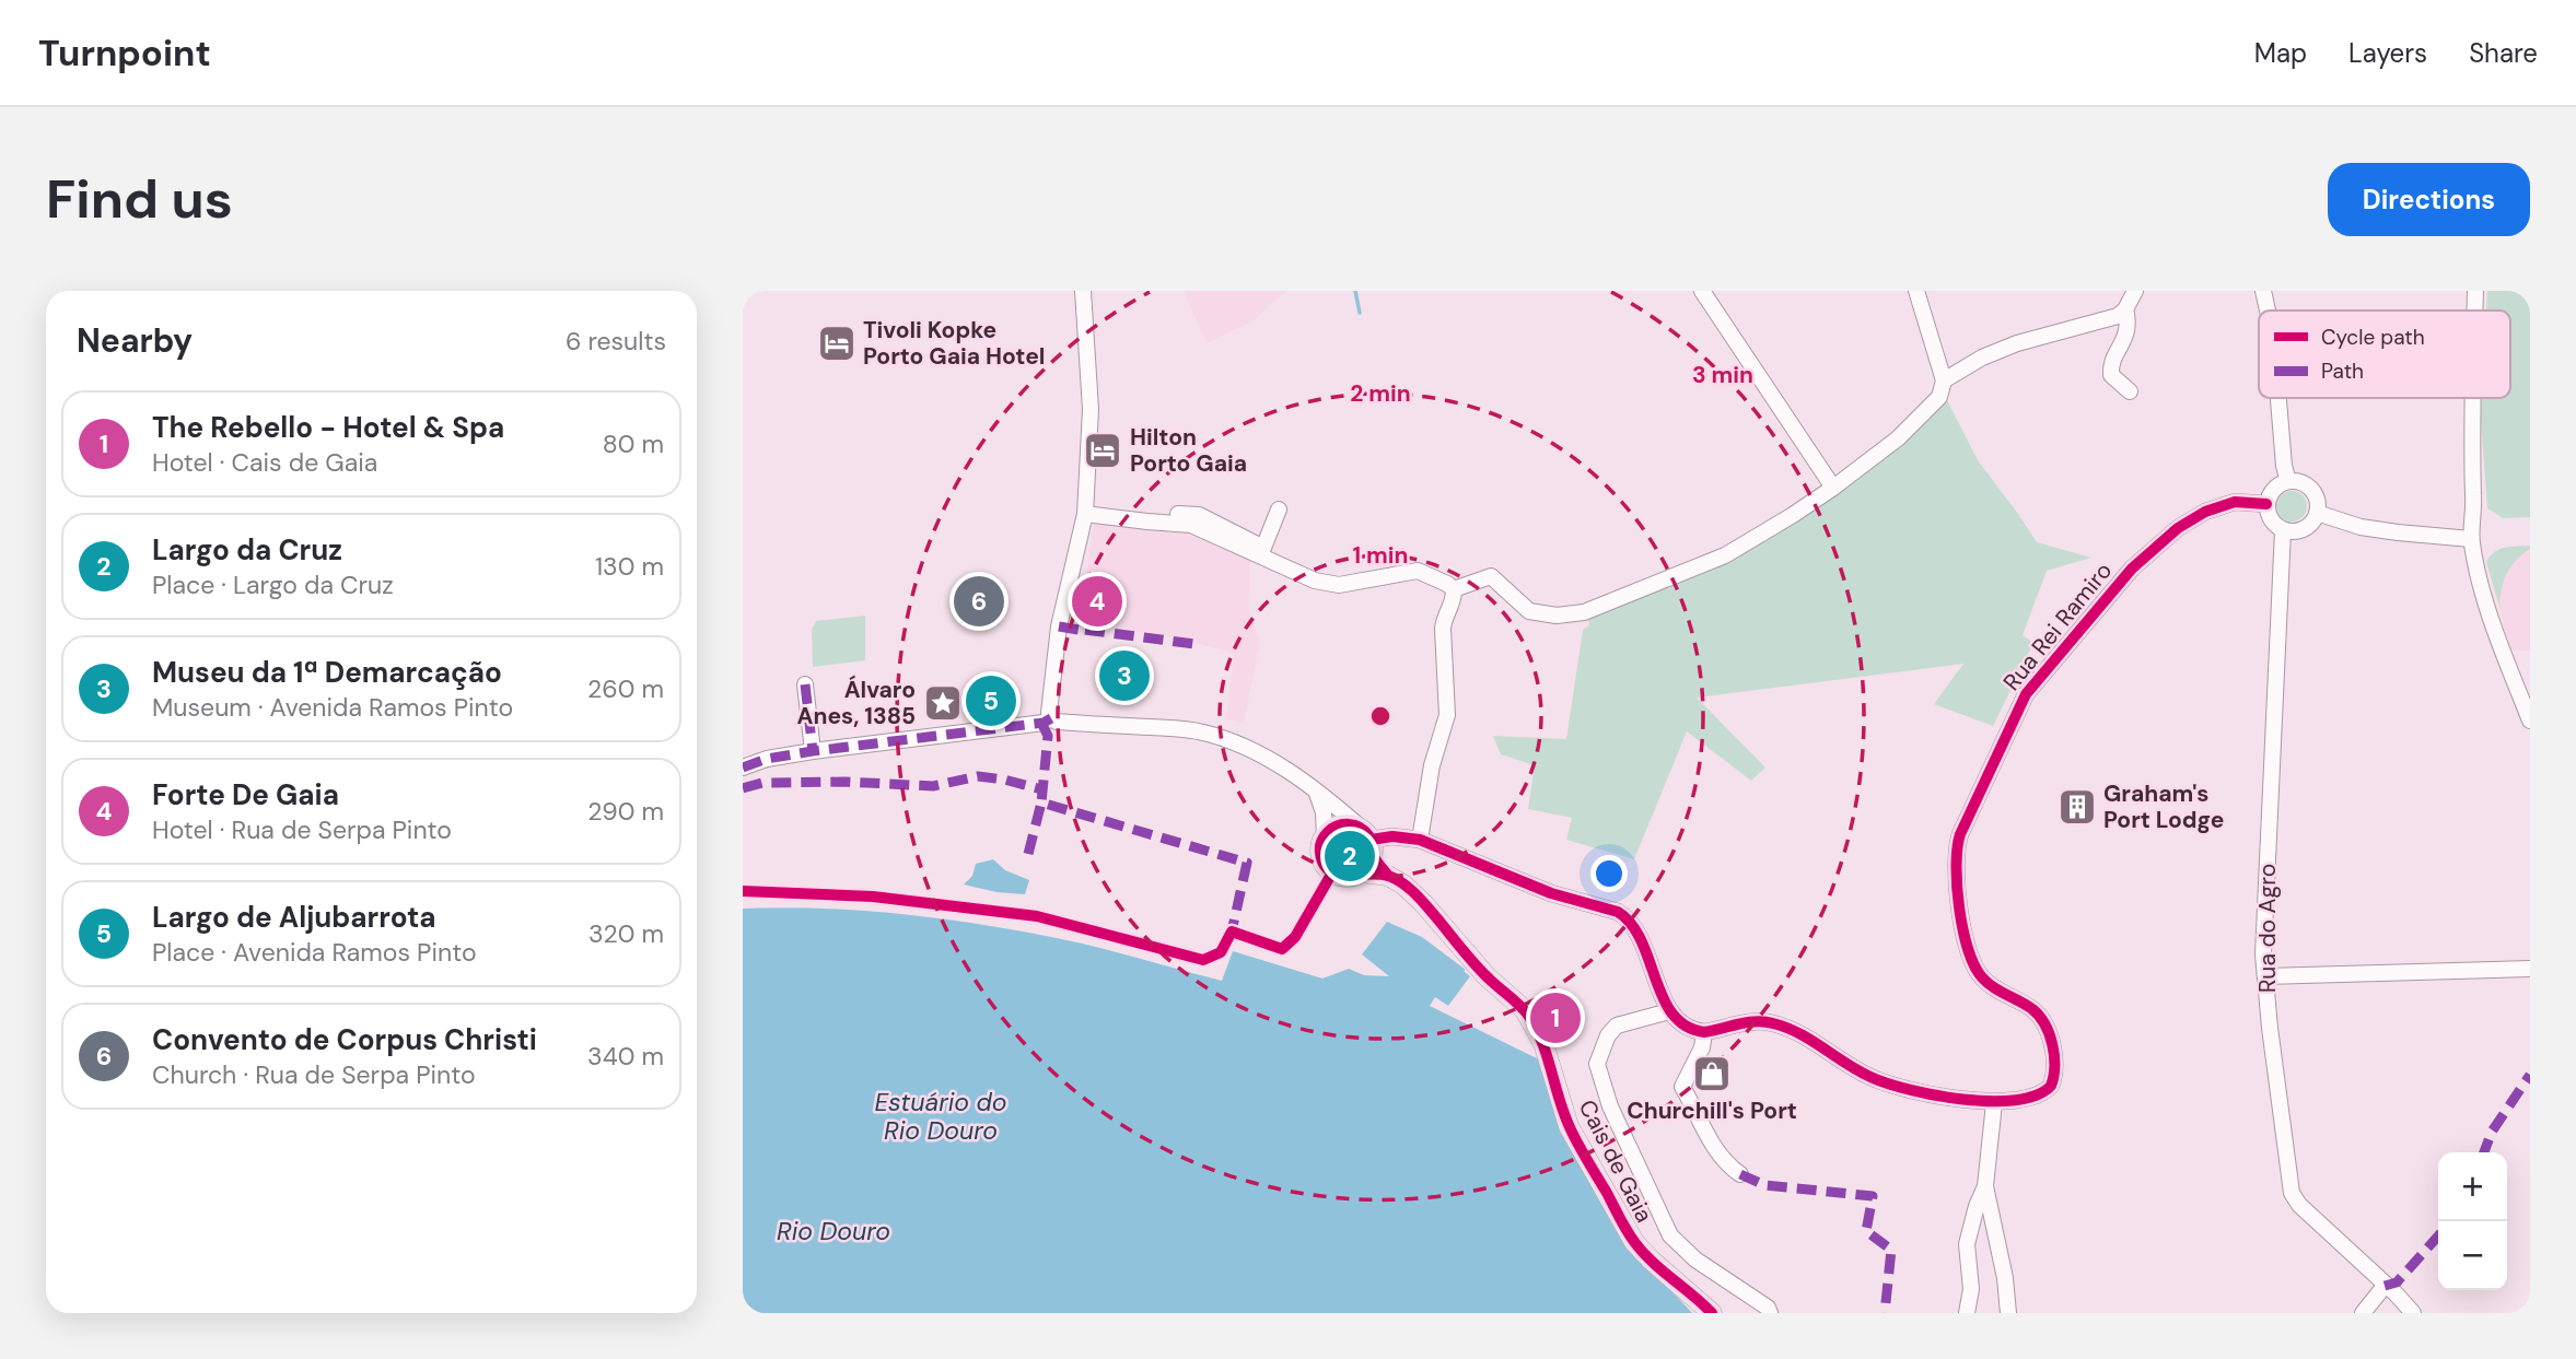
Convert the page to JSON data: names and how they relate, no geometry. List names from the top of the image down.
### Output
{
  "streets": {
    "main road": ["Cais de Gaia"],
    "street": ["Rua Rei Ramiro", "Rua do Agro"]
  },
  "crossings": [
    ["Rua Rei Ramiro", "Rua do Agro"]
  ],
  "water": ["Estuário do Rio Douro", "Rio Douro"],
  "places": {
    "hotel": ["Tivoli Kopke Porto Gaia Hotel", "Hilton Porto Gaia"],
    "place": ["Álvaro Anes, 1385"],
    "building": ["Graham's Port Lodge"],
    "shop": ["Churchill's Port"]
  },
  "legend": ["Cycle path", "Path"],
  "page": {
    "header": "Turnpoint",
    "nav": ["Map", "Layers", "Share"],
    "buttons": "Directions",
    "title": "Find us",
    "heading": ["Nearby", "6 results"],
    "list": [
      {
        "mark": "1",
        "name": "The Rebello - Hotel & Spa",
        "note": "Hotel · Cais de Gaia",
        "value": "80 m"
      },
      {
        "mark": "2",
        "name": "Largo da Cruz",
        "note": "Place · Largo da Cruz",
        "value": "130 m"
      },
      {
        "mark": "3",
        "name": "Museu da 1ª Demarcação",
        "note": "Museum · Avenida Ramos Pinto",
        "value": "260 m"
      },
      {
        "mark": "4",
        "name": "Forte De Gaia",
        "note": "Hotel · Rua de Serpa Pinto",
        "value": "290 m"
      },
      {
        "mark": "5",
        "name": "Largo de Aljubarrota",
        "note": "Place · Avenida Ramos Pinto",
        "value": "320 m"
      },
      {
        "mark": "6",
        "name": "Convento de Corpus Christi",
        "note": "Church · Rua de Serpa Pinto",
        "value": "340 m"
      }
    ],
    "pins": [
      "4",
      "6",
      "3",
      "5",
      "2",
      "1"
    ],
    "map_buttons": ["+", "−"]
  },
  "rings": ["3 min", "2 min", "1 min"]
}
